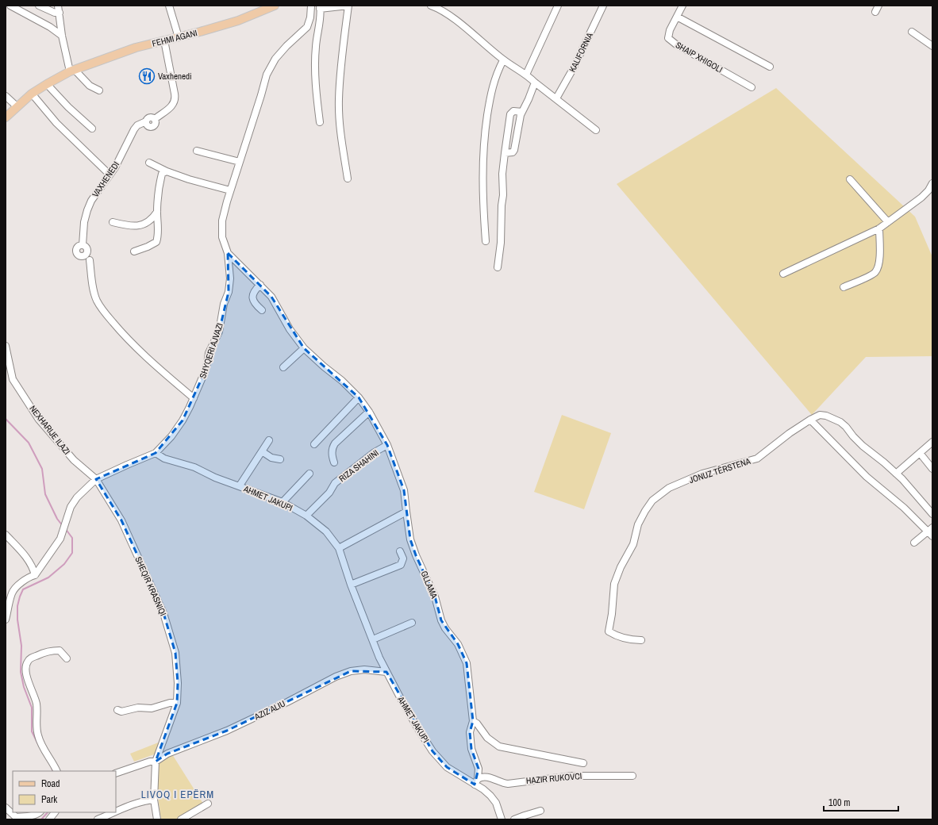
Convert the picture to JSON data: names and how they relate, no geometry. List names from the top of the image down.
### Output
{
  "streets": {
    "main road": ["FEHMI AGANI"],
    "street": [
      "KALIFORNIA",
      "SHAIP XHIGOLI",
      "VAXHENEDI",
      "SHYQERI AJVAZI",
      "NEXHARIJE ILAZI",
      "RIZA SHAHINI",
      "JONUZ TËRSTENA",
      "AHMET JAKUPI",
      "GLLAMA",
      "SHEQIR KRASNIQI",
      "AZIZ ALIU",
      "HAZIR RUKOVCI"
    ]
  },
  "crossings": [
    ["FEHMI AGANI", "VAXHENEDI"],
    ["SHYQERI AJVAZI", "NEXHARIJE ILAZI"],
    ["SHYQERI AJVAZI", "AHMET JAKUPI"],
    ["SHYQERI AJVAZI", "GLLAMA"],
    ["SHYQERI AJVAZI", "SHEQIR KRASNIQI"],
    ["NEXHARIJE ILAZI", "SHEQIR KRASNIQI"],
    ["RIZA SHAHINI", "AHMET JAKUPI"],
    ["RIZA SHAHINI", "GLLAMA"],
    ["AHMET JAKUPI", "GLLAMA"],
    ["AHMET JAKUPI", "AZIZ ALIU"],
    ["AHMET JAKUPI", "HAZIR RUKOVCI"],
    ["GLLAMA", "HAZIR RUKOVCI"],
    ["SHEQIR KRASNIQI", "AZIZ ALIU"]
  ],
  "districts": ["LIVOQ I EPËRM"],
  "places": {
    "restaurant": ["Vaxhenedi"]
  },
  "legend": ["Road", "Park"],
  "scale_bar": "100 m"
}
